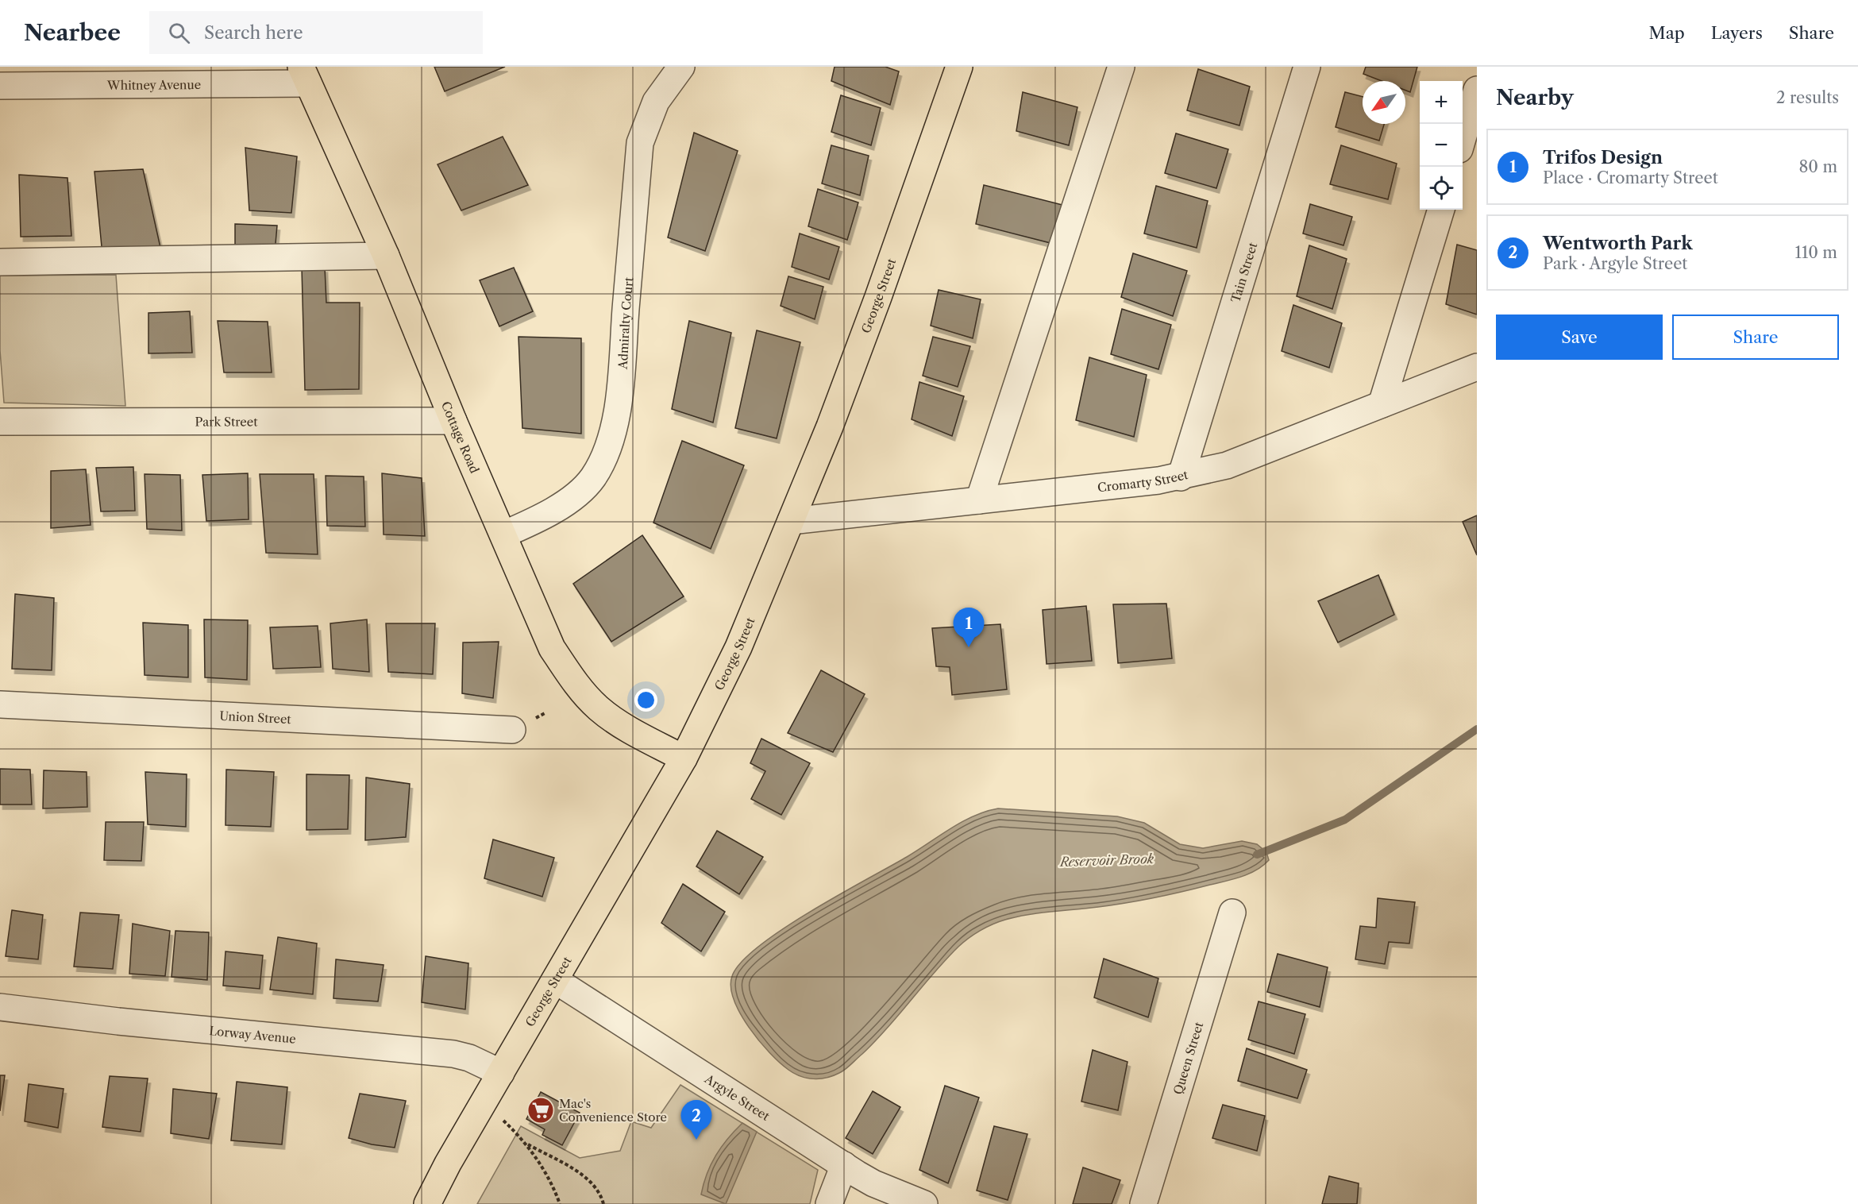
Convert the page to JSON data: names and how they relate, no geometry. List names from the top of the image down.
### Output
{
  "streets": {
    "main road": ["George Street", "Cottage Road"],
    "street": [
      "Whitney Avenue",
      "Tain Street",
      "Admiralty Court",
      "Park Street",
      "Cromarty Street",
      "Union Street",
      "Lorway Avenue",
      "Queen Street",
      "Argyle Street"
    ]
  },
  "crossings": [
    ["Whitney Avenue", "Cottage Road"],
    ["Tain Street", "Cromarty Street"],
    ["George Street", "Cottage Road"],
    ["George Street", "Cromarty Street"],
    ["George Street", "Lorway Avenue"],
    ["George Street", "Argyle Street"],
    ["Admiralty Court", "Cottage Road"],
    ["Park Street", "Cottage Road"]
  ],
  "water": ["Reservoir Brook"],
  "places": {
    "supermarket": ["Mac's Convenience Store"]
  },
  "north": "bottom left",
  "page": {
    "header": "Nearbee",
    "search": "Search here",
    "nav": ["Map", "Layers", "Share"],
    "heading": ["Nearby", "2 results"],
    "map_buttons": ["+", "−"],
    "list": [
      {
        "mark": "1",
        "name": "Trifos Design",
        "note": "Place · Cromarty Street",
        "value": "80 m"
      },
      {
        "mark": "2",
        "name": "Wentworth Park",
        "note": "Park · Argyle Street",
        "value": "110 m"
      }
    ],
    "buttons": ["Save", "Share"],
    "pins": ["1", "2"]
  }
}
